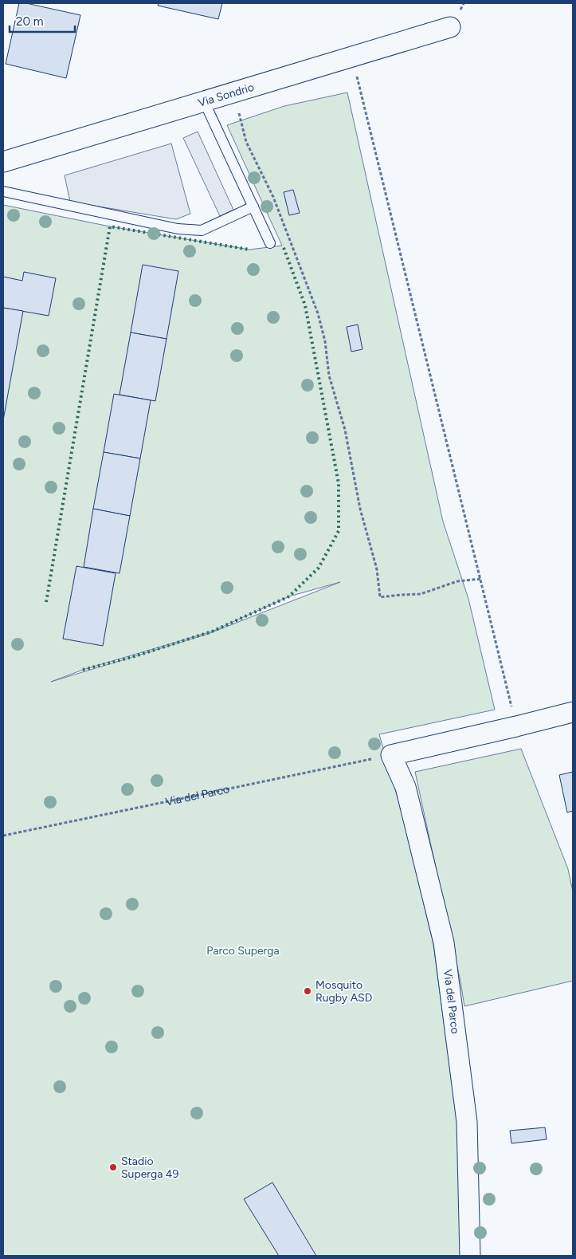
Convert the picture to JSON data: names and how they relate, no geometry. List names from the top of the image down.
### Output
{
  "streets": {
    "street": ["Via Sondrio", "Via del Parco"]
  },
  "parks": ["Parco Superga"],
  "places": ["Mosquito Rugby ASD", "Stadio Superga 49"],
  "scale_bar": "20 m"
}
